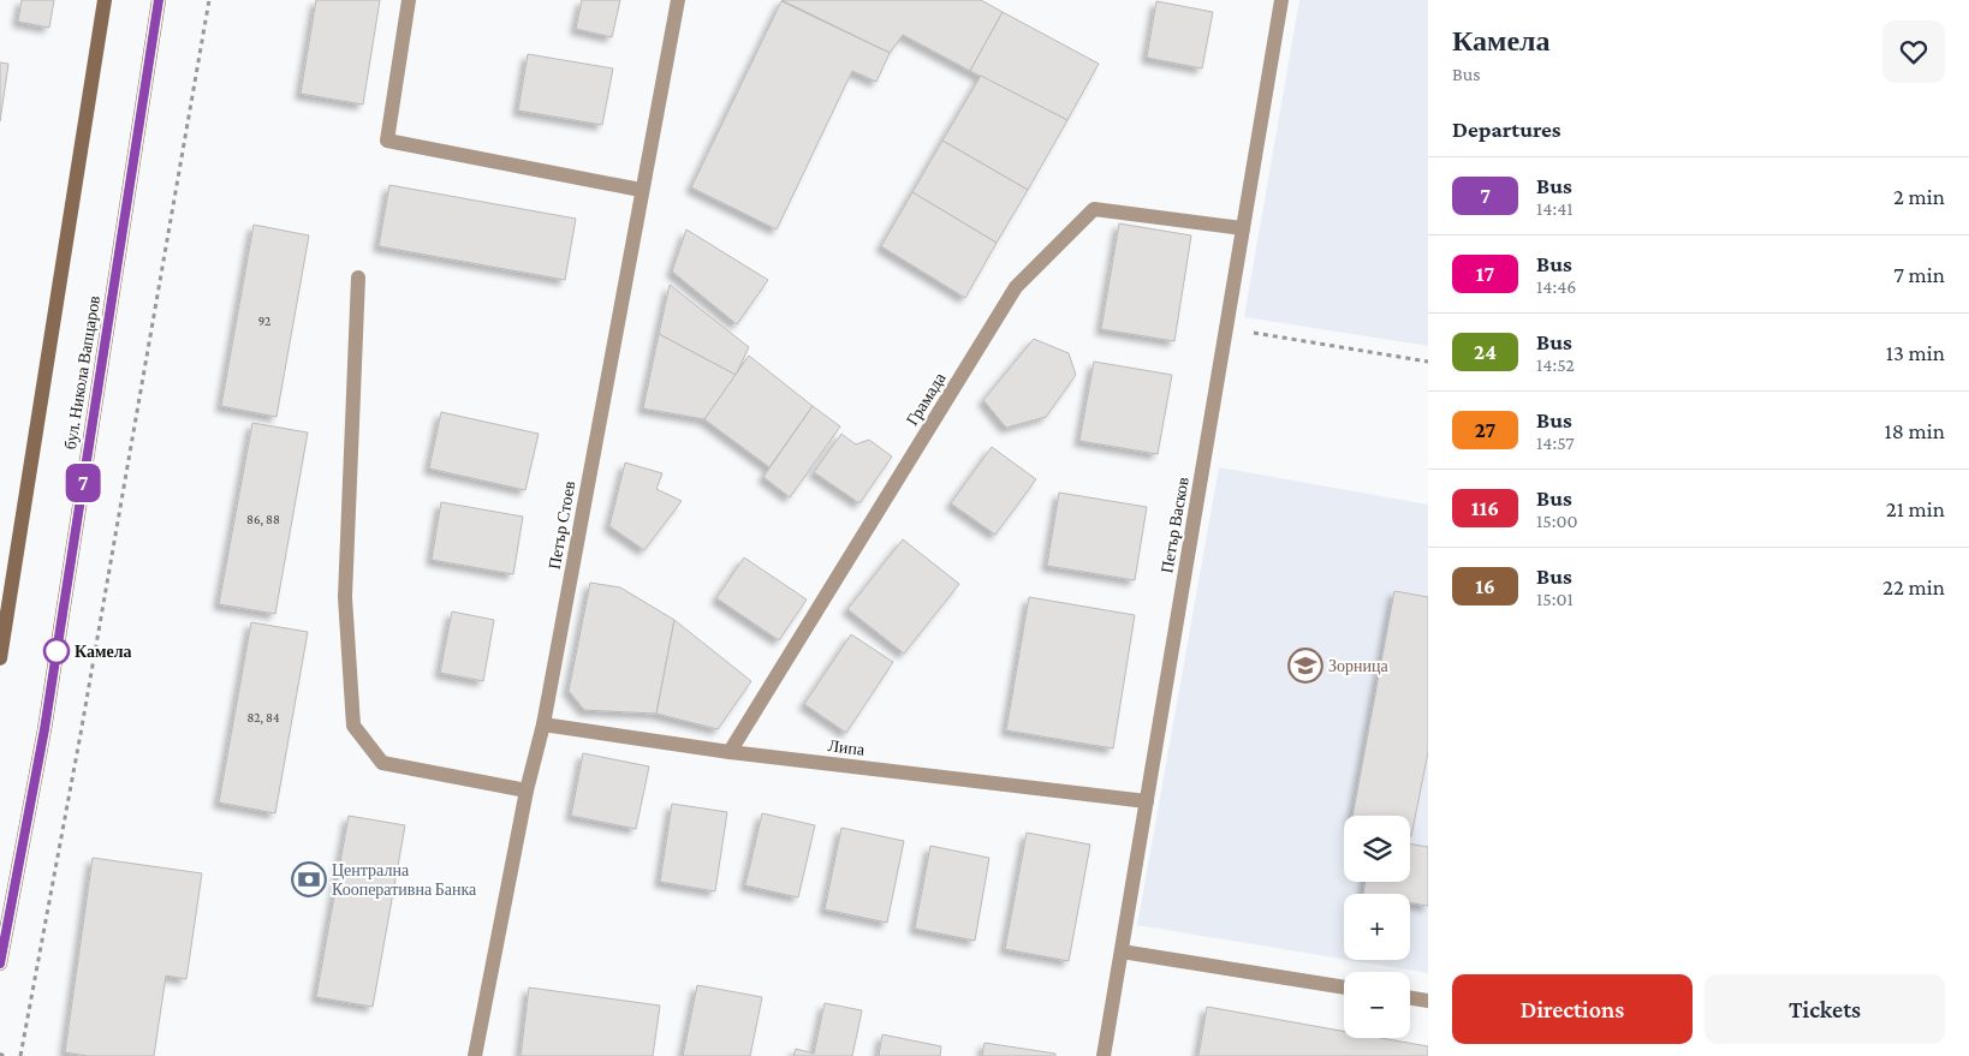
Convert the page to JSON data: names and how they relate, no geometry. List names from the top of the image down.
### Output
{
  "streets": {
    "street": [
      "бул. Никола Вапцаров",
      "Грамада",
      "Петър Стоев",
      "Петър Васков",
      "Липа"
    ]
  },
  "crossings": [
    ["Грамада", "Петър Васков"],
    ["Грамада", "Липа"],
    ["Петър Стоев", "Липа"],
    ["Петър Васков", "Липа"]
  ],
  "places": {
    "other": ["Камела"],
    "school or university": ["Зорница"],
    "bank": ["Централна Кооперативна Банка"]
  },
  "lines": ["bus line 7"],
  "house_numbers": ["92", "86, 88", "82, 84"],
  "page": {
    "on_map": "7",
    "heading": [
      ["Камела", "Bus"],
      "Departures"
    ],
    "list": [
      {
        "mark": "7",
        "name": "Bus",
        "note": "14:41",
        "value": "2 min"
      },
      {
        "mark": "17",
        "name": "Bus",
        "note": "14:46",
        "value": "7 min"
      },
      {
        "mark": "24",
        "name": "Bus",
        "note": "14:52",
        "value": "13 min"
      },
      {
        "mark": "27",
        "name": "Bus",
        "note": "14:57",
        "value": "18 min"
      },
      {
        "mark": "116",
        "name": "Bus",
        "note": "15:00",
        "value": "21 min"
      },
      {
        "mark": "16",
        "name": "Bus",
        "note": "15:01",
        "value": "22 min"
      }
    ],
    "map_buttons": ["+", "−"],
    "buttons": ["Directions", "Tickets"]
  }
}
